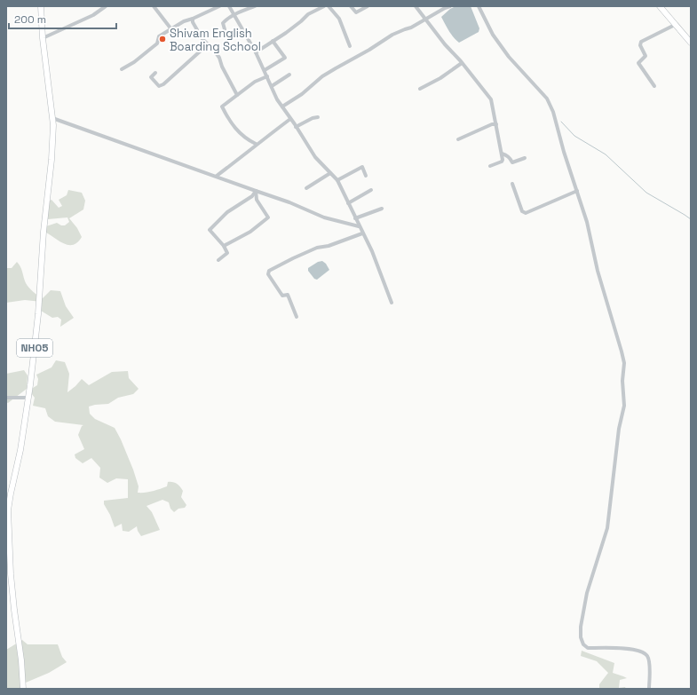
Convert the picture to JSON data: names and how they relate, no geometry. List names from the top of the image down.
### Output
{
  "streets": {
    "main road": ["NH05"]
  },
  "places": ["Shivam English Boarding School"],
  "scale_bar": "200 m"
}
